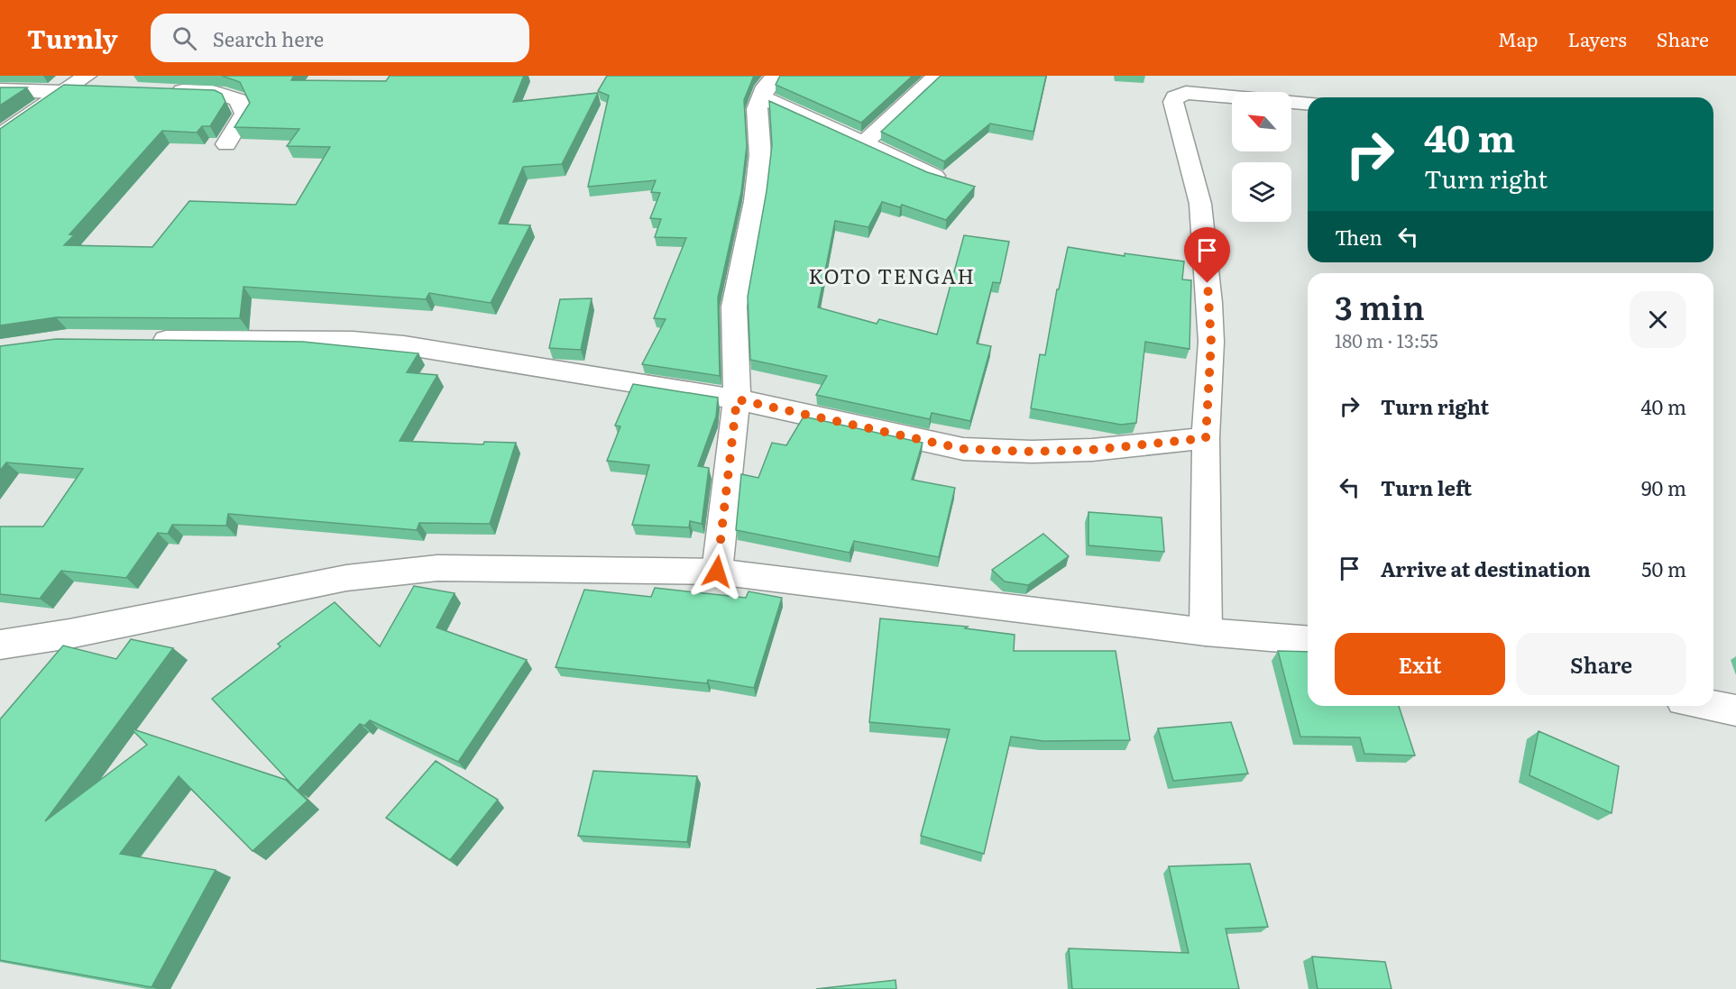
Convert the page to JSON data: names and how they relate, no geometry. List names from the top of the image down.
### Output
{
  "districts": ["KOTO TENGAH"],
  "north": "top left",
  "page": {
    "header": "Turnly",
    "search": "Search here",
    "nav": ["Map", "Layers", "Share"],
    "turn": ["40 m", "Turn right"],
    "then": "Then",
    "heading": ["3 min", "180 m · 13:55"],
    "list": [
      {
        "name": "Turn right",
        "value": "40 m"
      },
      {
        "name": "Turn left",
        "value": "90 m"
      },
      {
        "name": "Arrive at destination",
        "value": "50 m"
      }
    ],
    "buttons": ["Exit", "Share"]
  }
}
